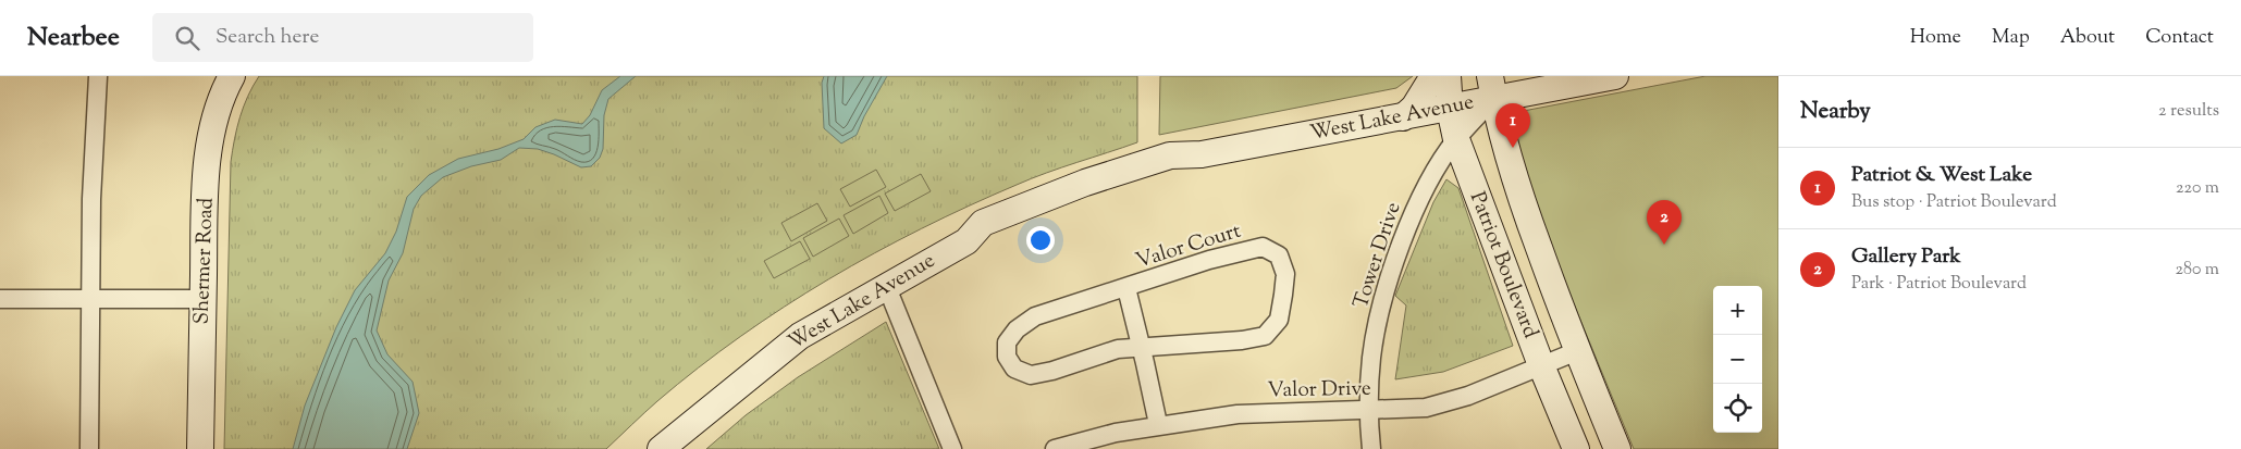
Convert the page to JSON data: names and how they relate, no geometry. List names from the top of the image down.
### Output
{
  "streets": {
    "street": [
      "West Lake Avenue",
      "Valor Court",
      "Tower Drive",
      "Shermer Road",
      "Patriot Boulevard",
      "Valor Drive"
    ]
  },
  "crossings": [
    ["West Lake Avenue", "Tower Drive"],
    ["West Lake Avenue", "Patriot Boulevard"],
    ["Valor Court", "Valor Drive"],
    ["Tower Drive", "Patriot Boulevard"],
    ["Tower Drive", "Valor Drive"],
    ["Patriot Boulevard", "Valor Drive"]
  ],
  "page": {
    "header": "Nearbee",
    "search": "Search here",
    "nav": [
      "Home",
      "Map",
      "About",
      "Contact"
    ],
    "heading": ["Nearby", "2 results"],
    "pins": ["1", "2"],
    "list": [
      {
        "mark": "1",
        "name": "Patriot & West Lake",
        "note": "Bus stop · Patriot Boulevard",
        "value": "220 m"
      },
      {
        "mark": "2",
        "name": "Gallery Park",
        "note": "Park · Patriot Boulevard",
        "value": "280 m"
      }
    ],
    "map_buttons": ["+", "−"]
  }
}
